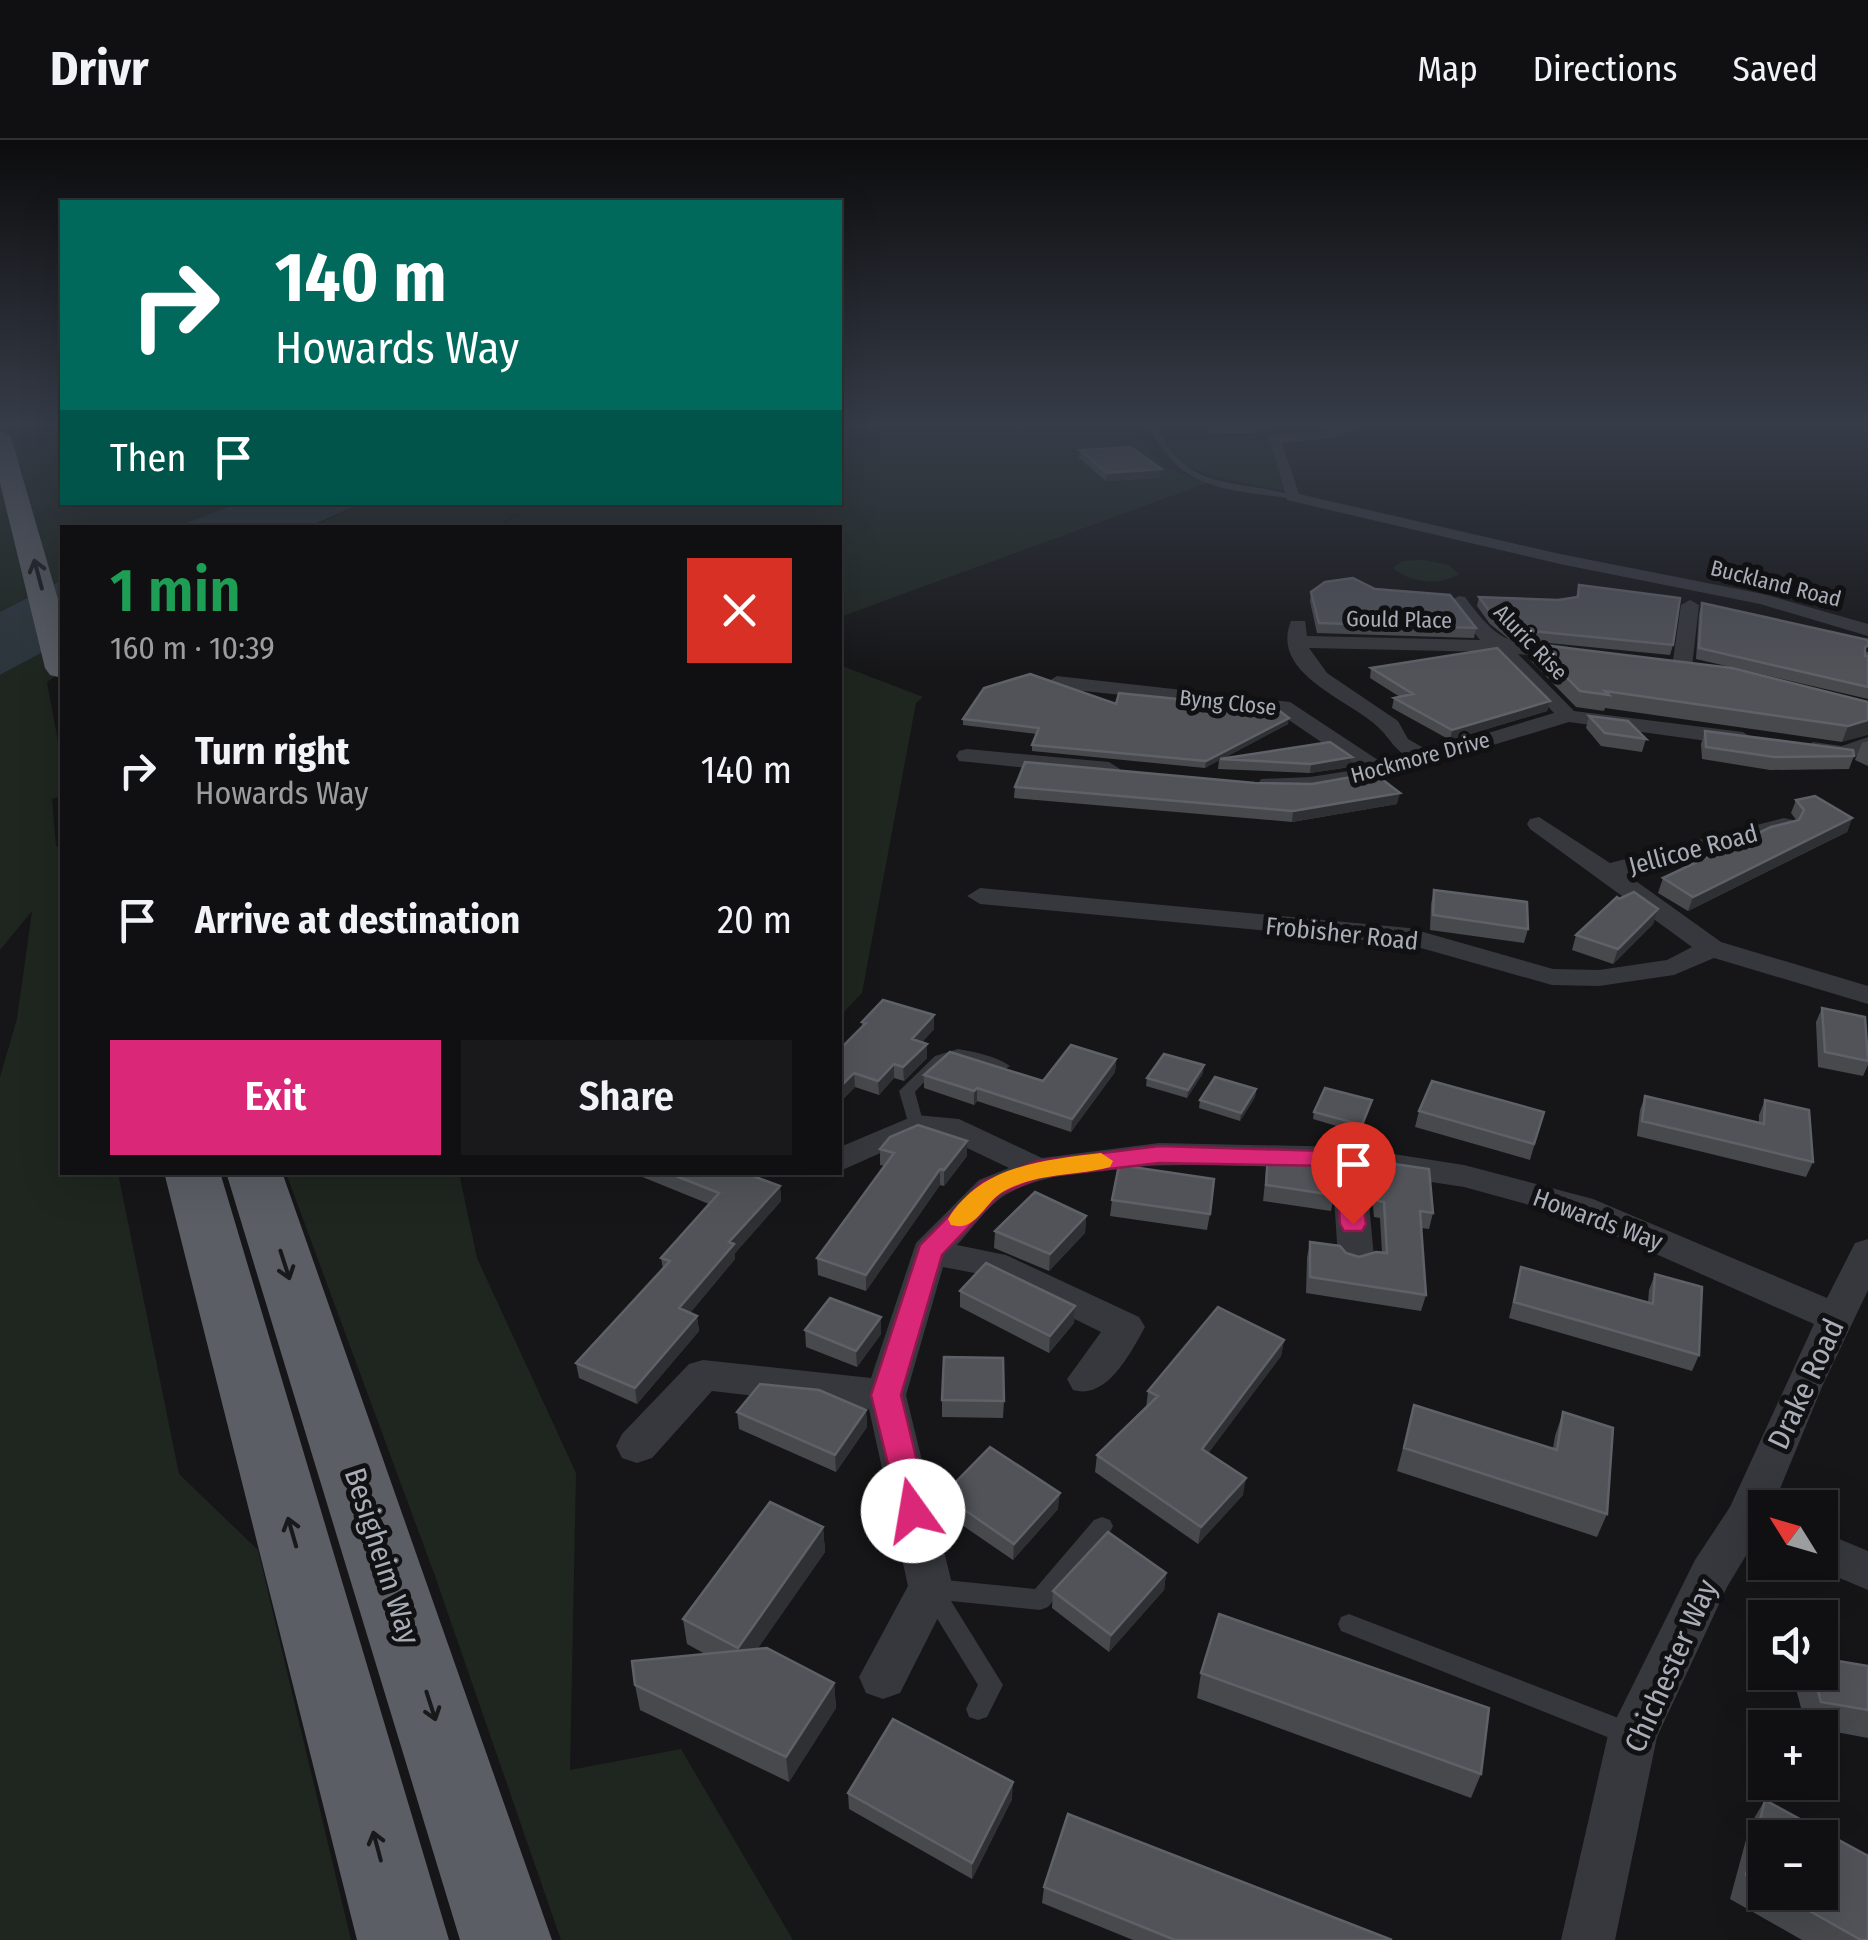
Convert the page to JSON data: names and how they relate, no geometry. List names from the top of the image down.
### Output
{
  "streets": {
    "highway": ["Besigheim Way"],
    "street": [
      "Buckland Road",
      "Gould Place",
      "Aluric Rise",
      "Byng Close",
      "Hockmore Drive",
      "Jellicoe Road",
      "Frobisher Road",
      "Howards Way",
      "Drake Road",
      "Chichester Way"
    ]
  },
  "crossings": [
    ["Gould Place", "Aluric Rise"],
    ["Gould Place", "Hockmore Drive"],
    ["Aluric Rise", "Hockmore Drive"],
    ["Byng Close", "Hockmore Drive"],
    ["Jellicoe Road", "Frobisher Road"],
    ["Howards Way", "Drake Road"]
  ],
  "north": "top left",
  "page": {
    "header": "Drivr",
    "nav": ["Map", "Directions", "Saved"],
    "turn": ["140 m", "Howards Way"],
    "then": "Then",
    "heading": ["1 min", "160 m · 10:39"],
    "list": [
      {
        "name": "Turn right",
        "note": "Howards Way",
        "value": "140 m"
      },
      {
        "name": "Arrive at destination",
        "value": "20 m"
      }
    ],
    "buttons": ["Exit", "Share"],
    "map_buttons": ["+", "−"]
  }
}
